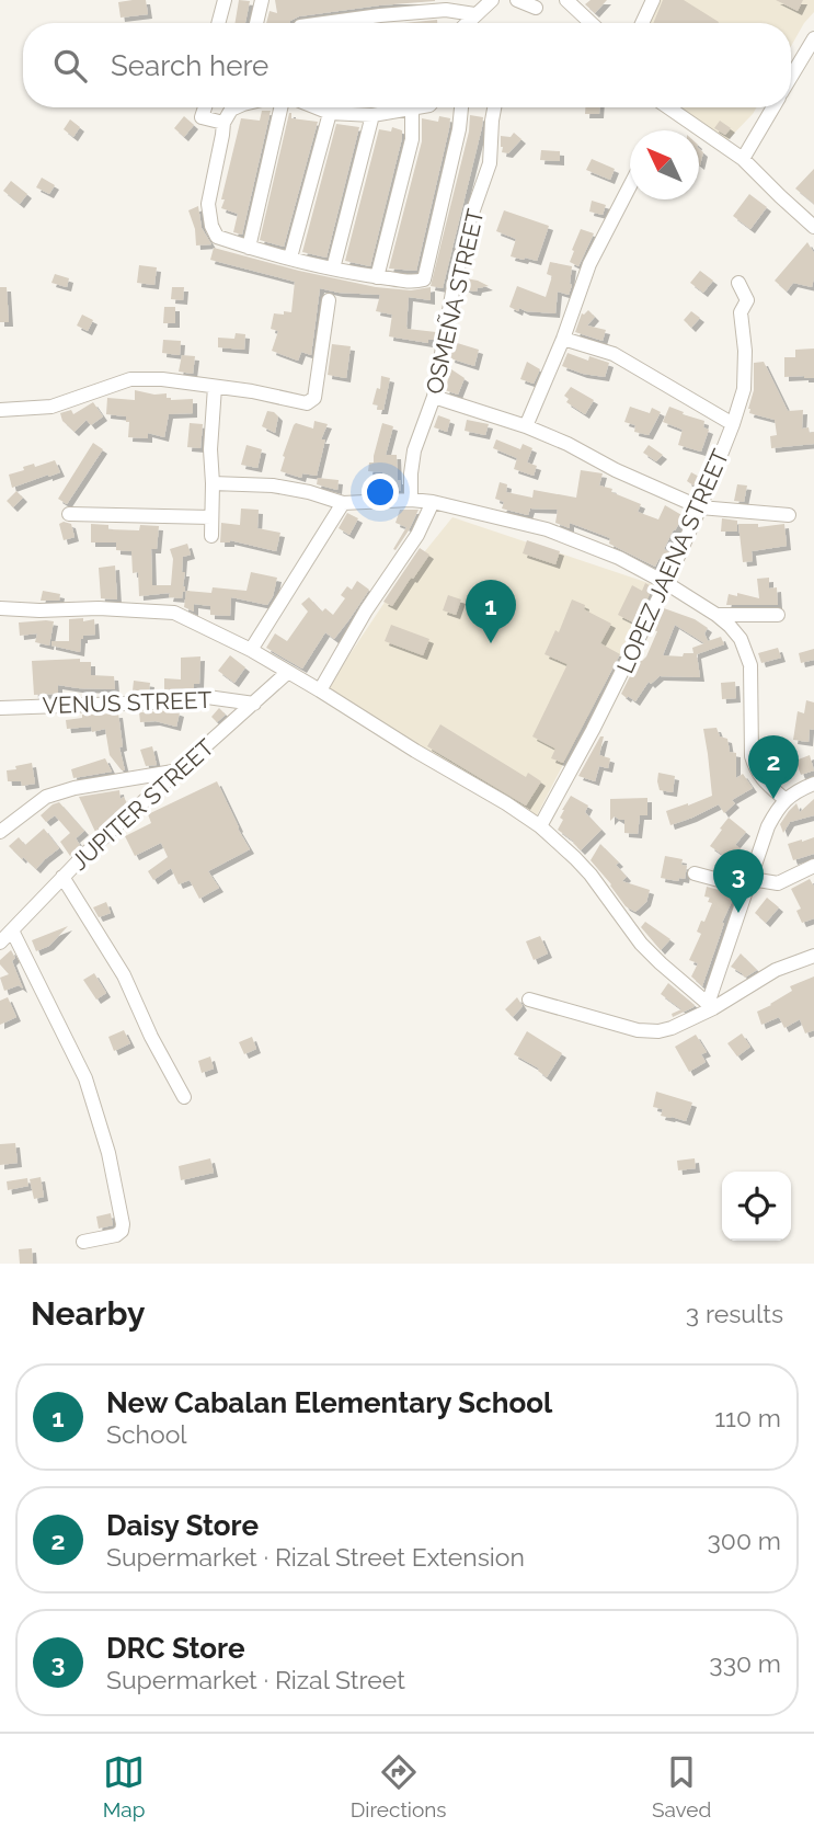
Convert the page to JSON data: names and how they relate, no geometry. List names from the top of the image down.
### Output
{
  "streets": {
    "street": [
      "OSMEÑA STREET",
      "LOPEZ JAENA STREET",
      "VENUS STREET",
      "JUPITER STREET"
    ]
  },
  "crossings": [
    ["VENUS STREET", "JUPITER STREET"]
  ],
  "north": "top left",
  "page": {
    "search": "Search here",
    "pins": ["1", "2", "3"],
    "heading": ["Nearby", "3 results"],
    "list": [
      {
        "mark": "1",
        "name": "New Cabalan Elementary School",
        "note": "School",
        "value": "110 m"
      },
      {
        "mark": "2",
        "name": "Daisy Store",
        "note": "Supermarket · Rizal Street Extension",
        "value": "300 m"
      },
      {
        "mark": "3",
        "name": "DRC Store",
        "note": "Supermarket · Rizal Street",
        "value": "330 m"
      }
    ],
    "nav": ["Map", "Directions", "Saved"]
  }
}
